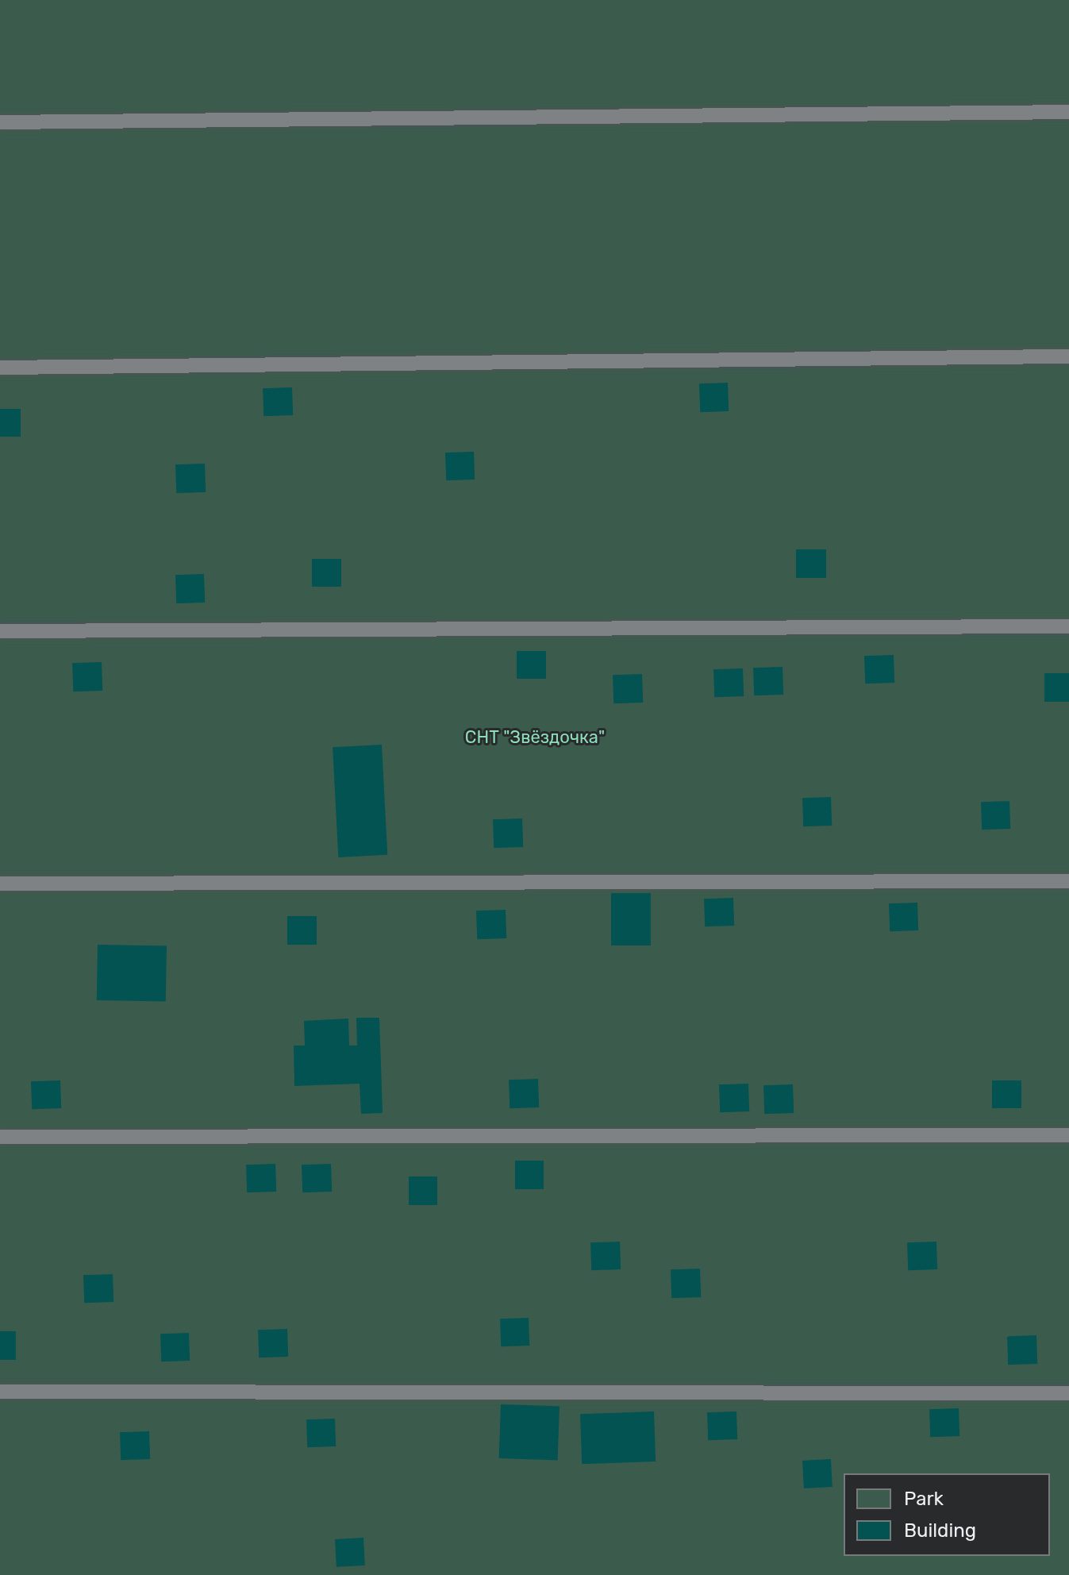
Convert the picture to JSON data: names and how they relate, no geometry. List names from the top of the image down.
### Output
{
  "parks": ["СНТ \"Звёздочка\""],
  "legend": ["Park", "Building"]
}
